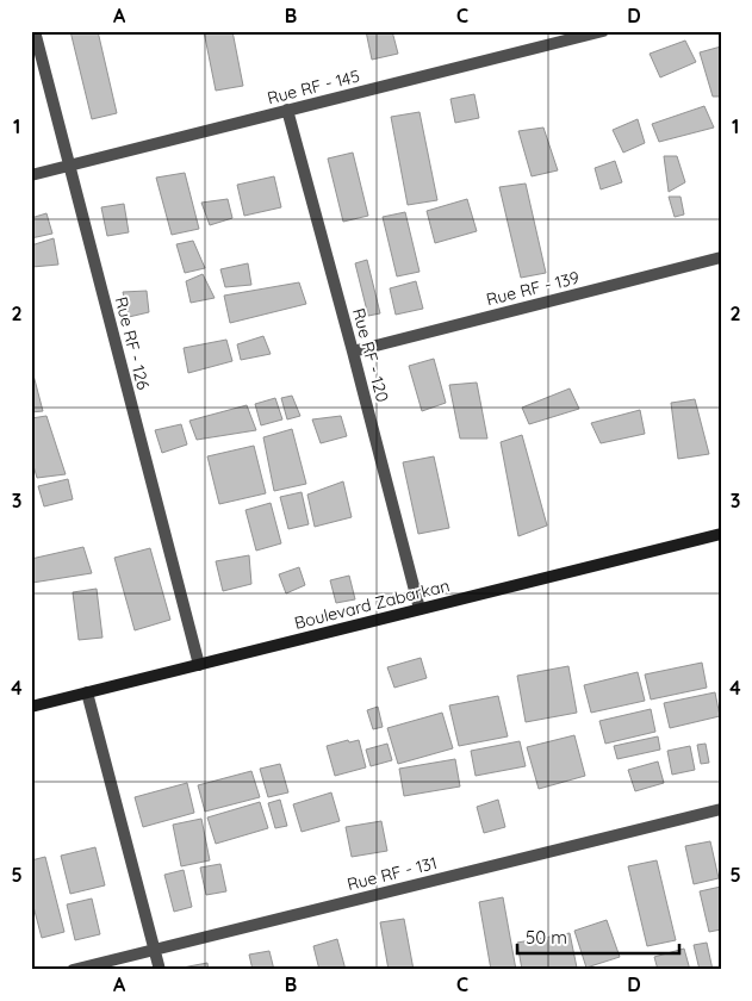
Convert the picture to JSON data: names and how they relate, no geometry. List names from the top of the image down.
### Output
{
  "streets": {
    "street": [
      "Rue RF - 145",
      "Rue RF - 139",
      "Rue RF - 126",
      "Rue RF - 120",
      "Boulevard Zabarkan",
      "Rue RF - 131"
    ]
  },
  "crossings": [
    ["Rue RF - 145", "Rue RF - 126"],
    ["Rue RF - 145", "Rue RF - 120"],
    ["Rue RF - 139", "Rue RF - 120"],
    ["Rue RF - 126", "Boulevard Zabarkan"],
    ["Rue RF - 120", "Boulevard Zabarkan"]
  ],
  "scale_bar": "50 m",
  "grid": {
    "columns": [
      "A",
      "B",
      "C",
      "D"
    ],
    "rows": [
      "1",
      "2",
      "3",
      "4",
      "5"
    ]
  }
}
